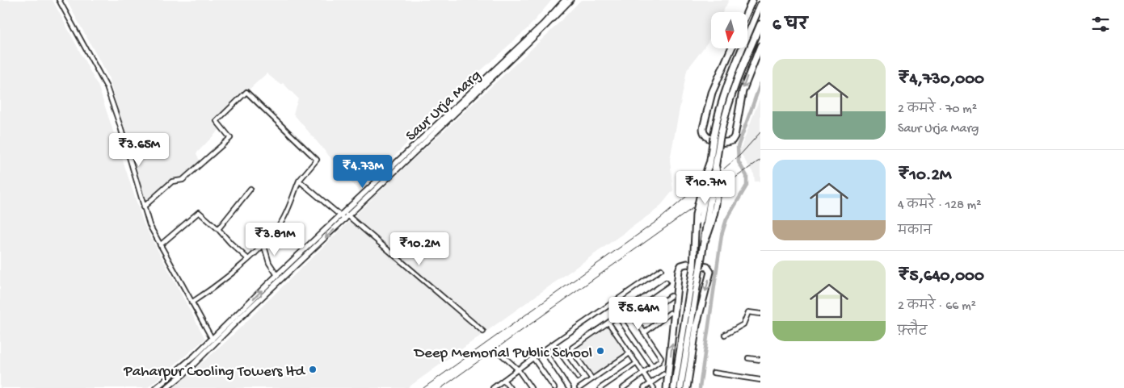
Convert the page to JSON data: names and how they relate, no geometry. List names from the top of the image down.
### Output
{
  "streets": {
    "street": ["Saur Urja Marg"]
  },
  "places": ["Deep Memorial Public School", "Paharpur Cooling Towers ltd"],
  "north": "bottom",
  "page": {
    "heading": "6 घर",
    "list": [
      {
        "name": "₹4,730,000",
        "note": "2 कमरे · 70 m² · Saur Urja Marg"
      },
      {
        "name": "₹10.2M",
        "note": "4 कमरे · 128 m² · मकान"
      },
      {
        "name": "₹5,640,000",
        "note": "2 कमरे · 66 m² · फ़्लैट"
      }
    ],
    "price": [
      "₹3.65M",
      "₹4.73M",
      "₹10.7M",
      "₹3.81M",
      "₹10.2M",
      "₹5.64M"
    ]
  }
}
